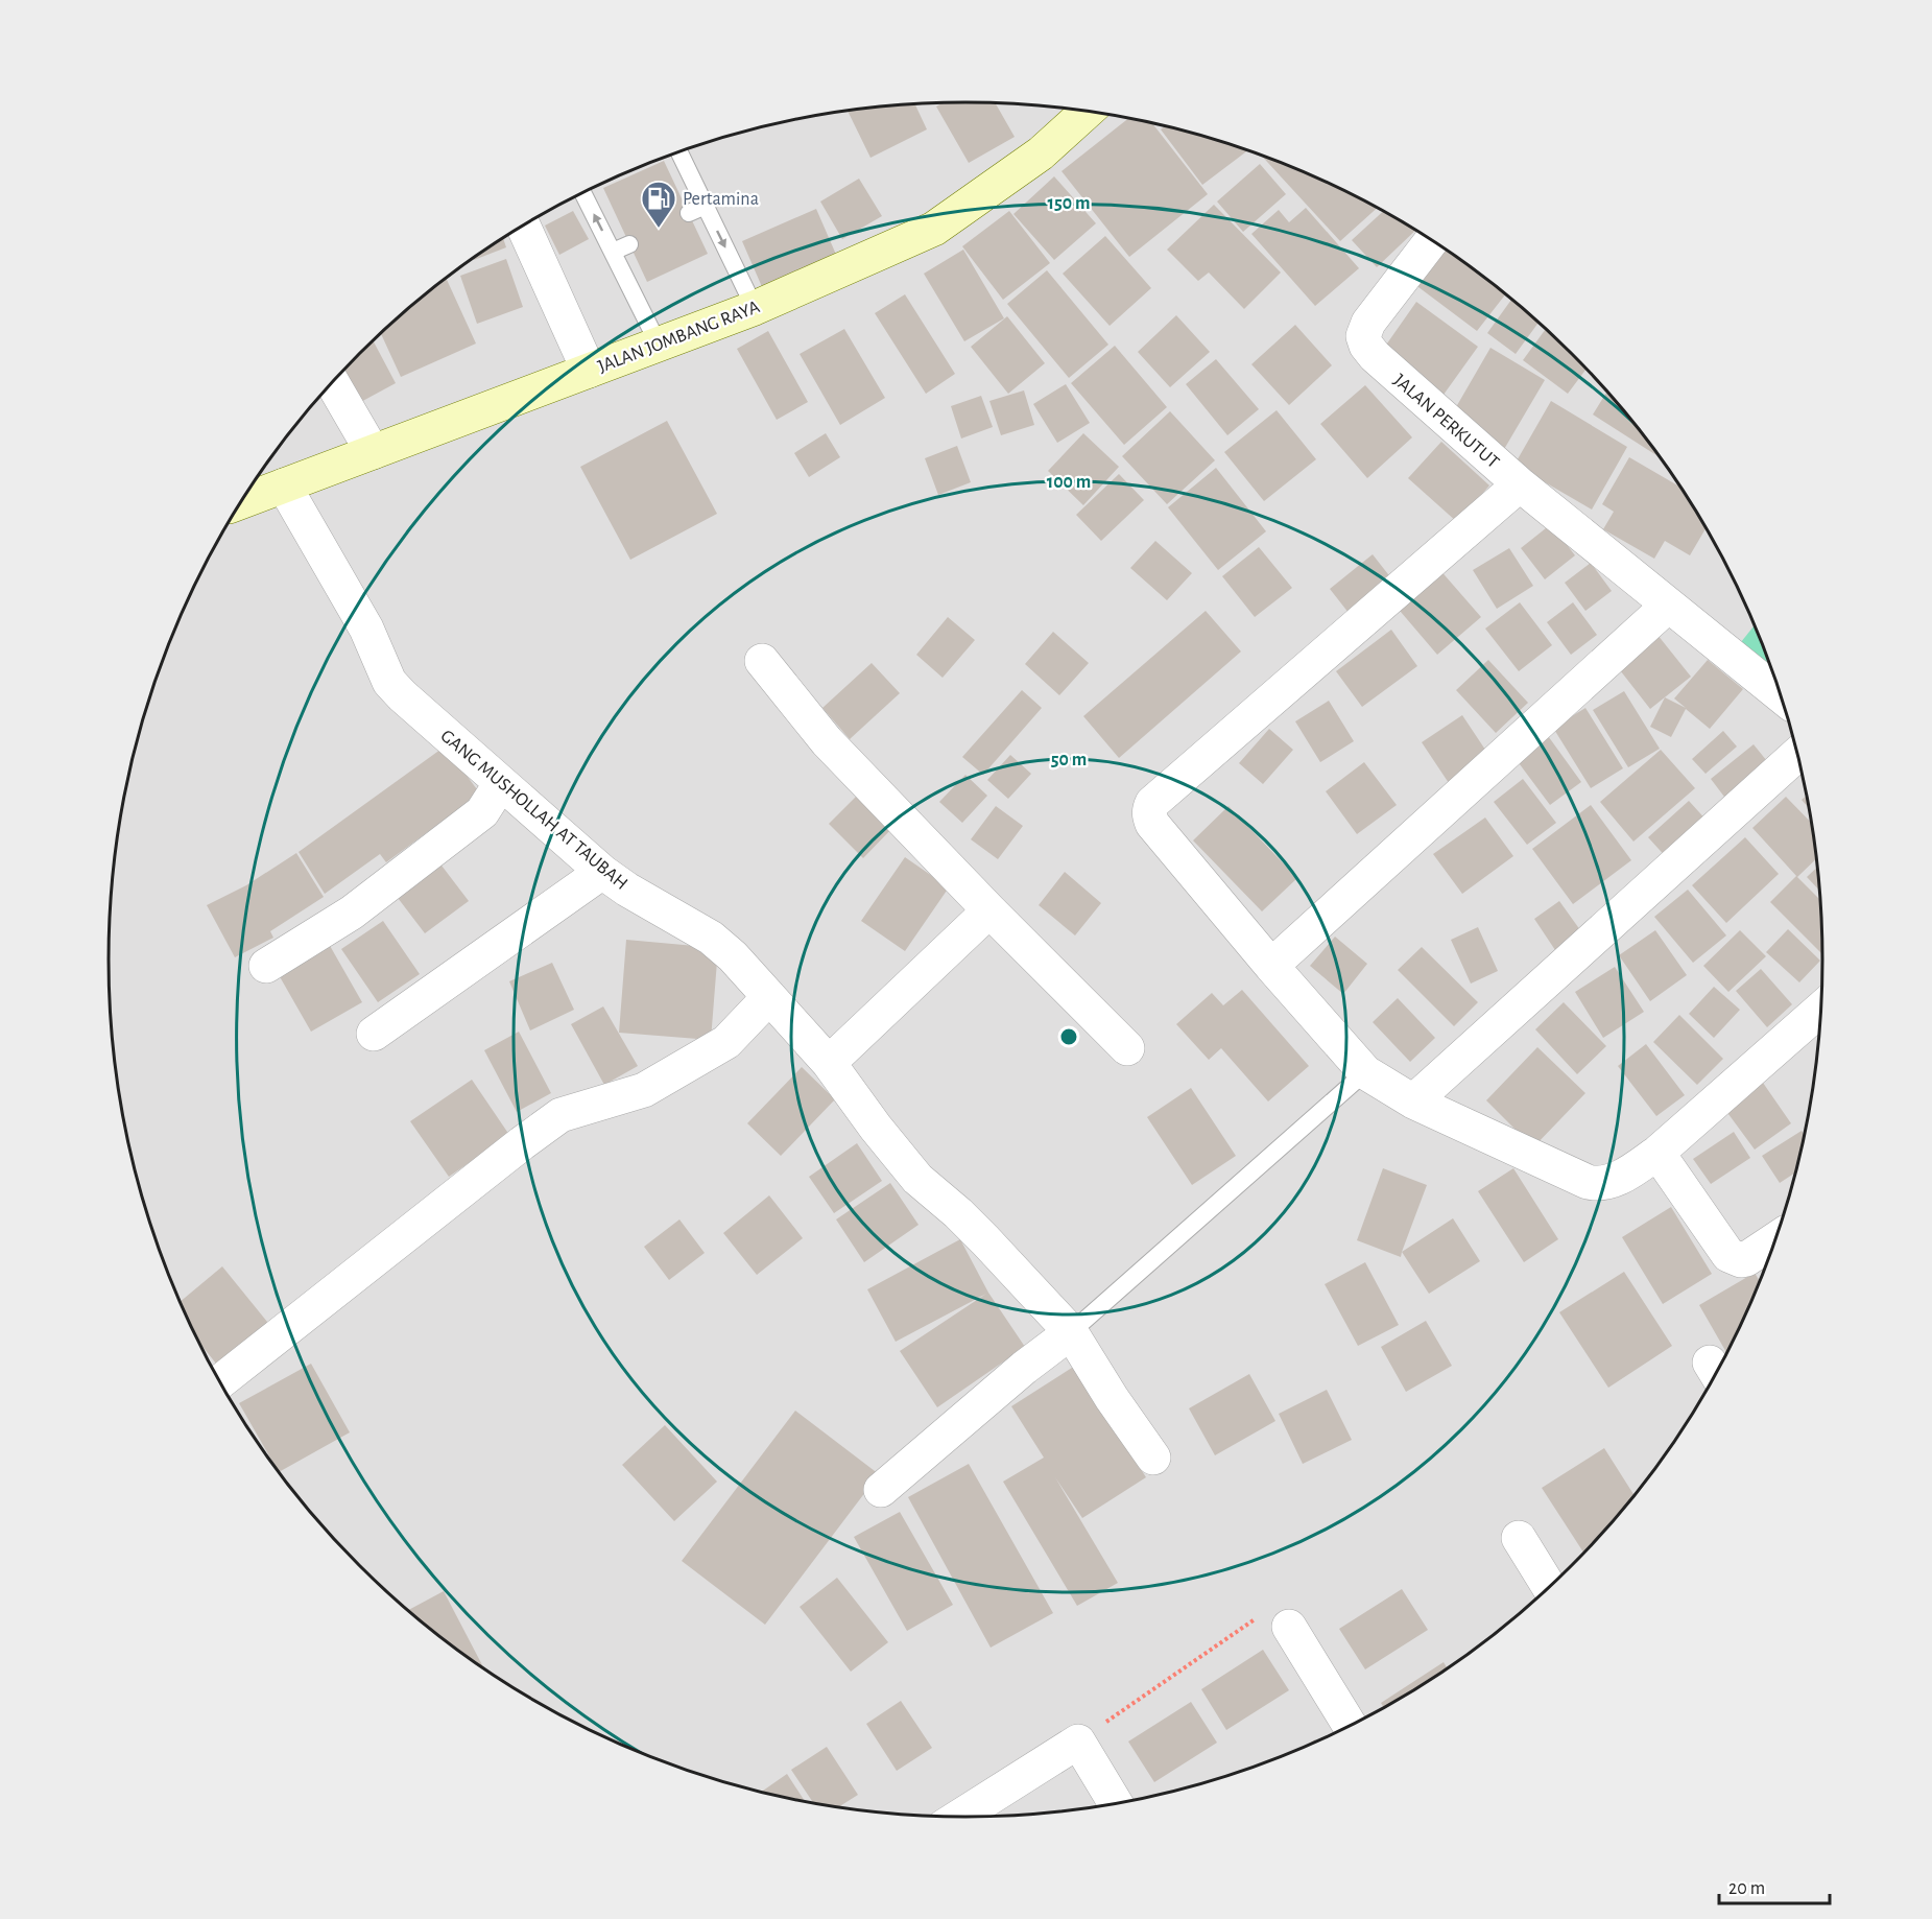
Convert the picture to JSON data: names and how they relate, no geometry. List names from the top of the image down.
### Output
{
  "streets": {
    "main road": ["JALAN JOMBANG RAYA"],
    "street": ["JALAN PERKUTUT", "GANG MUSHOLLAH AT TAUBAH"]
  },
  "crossings": [
    ["JALAN JOMBANG RAYA", "GANG MUSHOLLAH AT TAUBAH"]
  ],
  "places": {
    "fuel station": ["Pertamina"]
  },
  "scale_bar": "20 m",
  "rings": ["150 m", "100 m", "50 m"]
}
